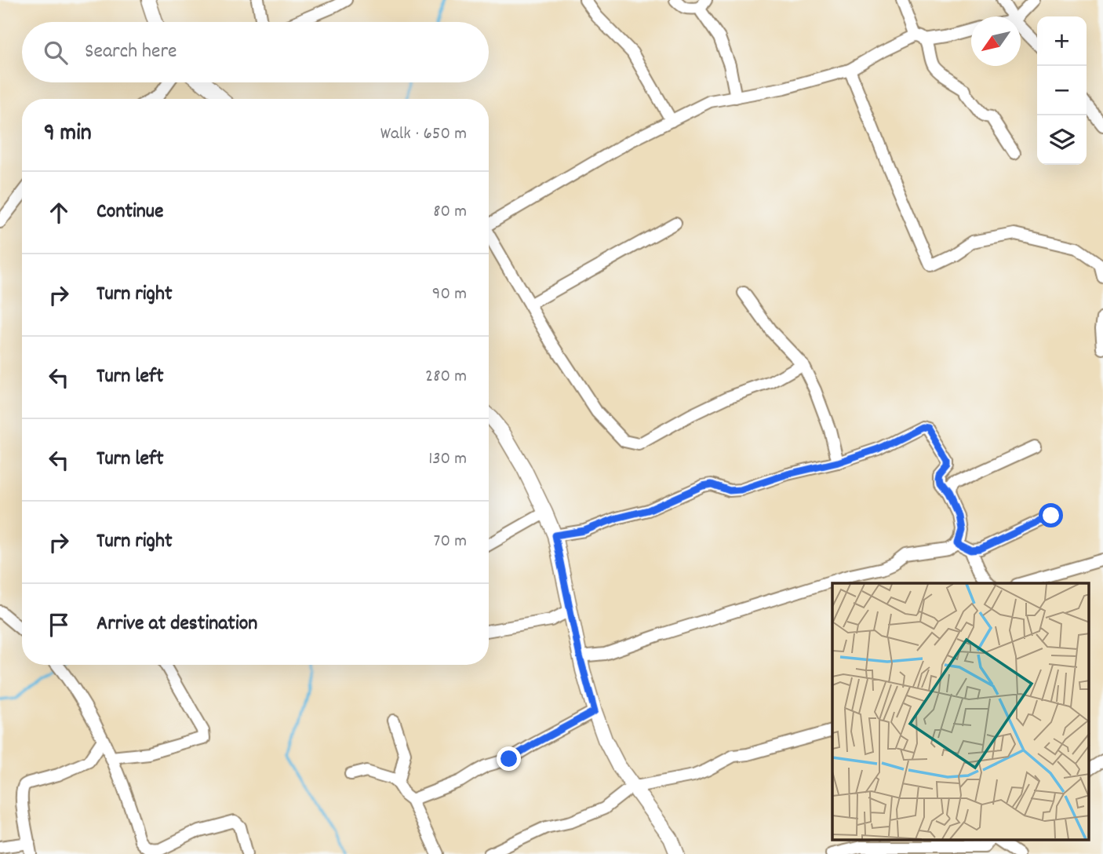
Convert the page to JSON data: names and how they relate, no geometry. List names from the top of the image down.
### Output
{
  "north": "bottom left",
  "page": {
    "map_buttons": ["+", "−"],
    "search": "Search here",
    "heading": ["9 min", "Walk · 650 m"],
    "list": [
      ["Continue", "80 m"],
      ["Turn right", "90 m"],
      ["Turn left", "280 m"],
      ["Turn left", "130 m"],
      ["Turn right", "70 m"],
      "Arrive at destination"
    ]
  }
}
